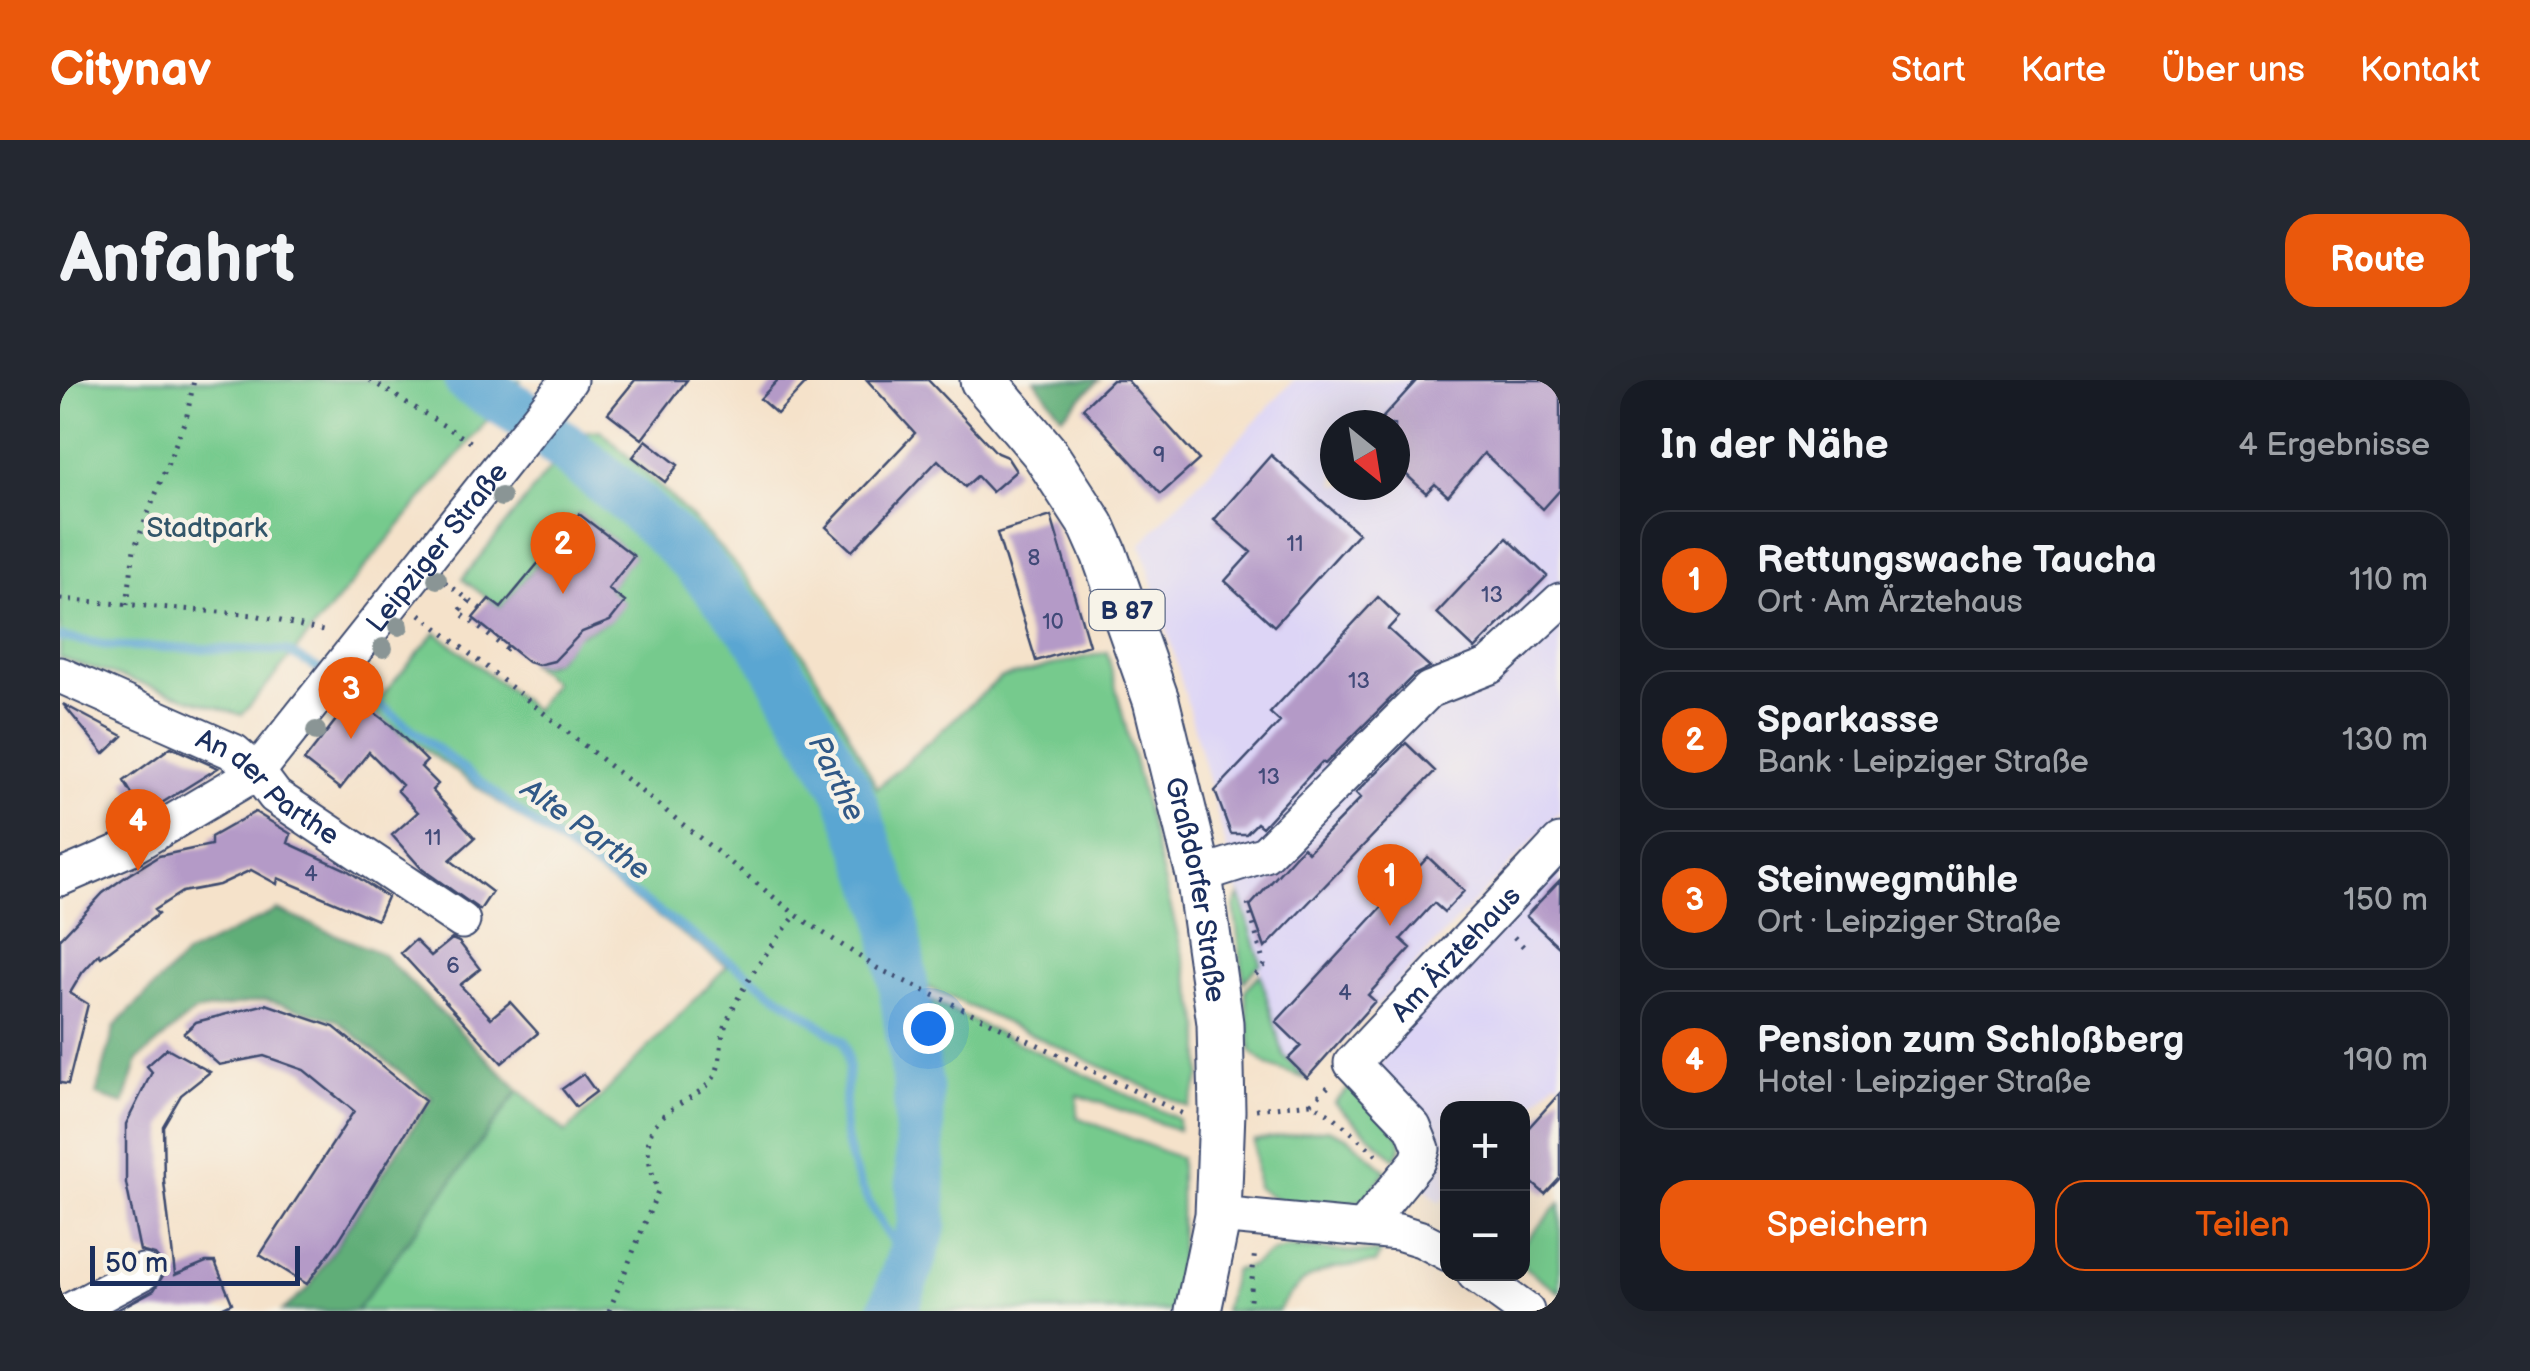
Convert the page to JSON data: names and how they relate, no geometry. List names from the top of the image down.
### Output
{
  "streets": {
    "main road": ["B 87", "Graßdorfer Straße"],
    "street": ["Leipziger Straße", "An der Parthe", "Am Ärztehaus"]
  },
  "crossings": [
    ["Leipziger Straße", "An der Parthe"],
    ["B 87", "Graßdorfer Straße"]
  ],
  "water": ["Parthe", "Alte Parthe"],
  "parks": ["Stadtpark"],
  "house_numbers": [
    "9",
    "11",
    "8",
    "13",
    "10",
    "13",
    "13",
    "11",
    "4",
    "6",
    "4"
  ],
  "scale_bar": "50 m",
  "north": "bottom right",
  "page": {
    "header": "Citynav",
    "nav": [
      "Start",
      "Karte",
      "Über uns",
      "Kontakt"
    ],
    "buttons": [
      "Route",
      ["Speichern", "Teilen"]
    ],
    "title": "Anfahrt",
    "heading": ["In der Nähe", "4 Ergebnisse"],
    "list": [
      {
        "mark": "1",
        "name": "Rettungswache Taucha",
        "note": "Ort · Am Ärztehaus",
        "value": "110 m"
      },
      {
        "mark": "2",
        "name": "Sparkasse",
        "note": "Bank · Leipziger Straße",
        "value": "130 m"
      },
      {
        "mark": "3",
        "name": "Steinwegmühle",
        "note": "Ort · Leipziger Straße",
        "value": "150 m"
      },
      {
        "mark": "4",
        "name": "Pension zum Schloßberg",
        "note": "Hotel · Leipziger Straße",
        "value": "190 m"
      }
    ],
    "pins": [
      "2",
      "3",
      "4",
      "1"
    ],
    "map_buttons": ["+", "−"],
    "scale": "50 m"
  }
}
